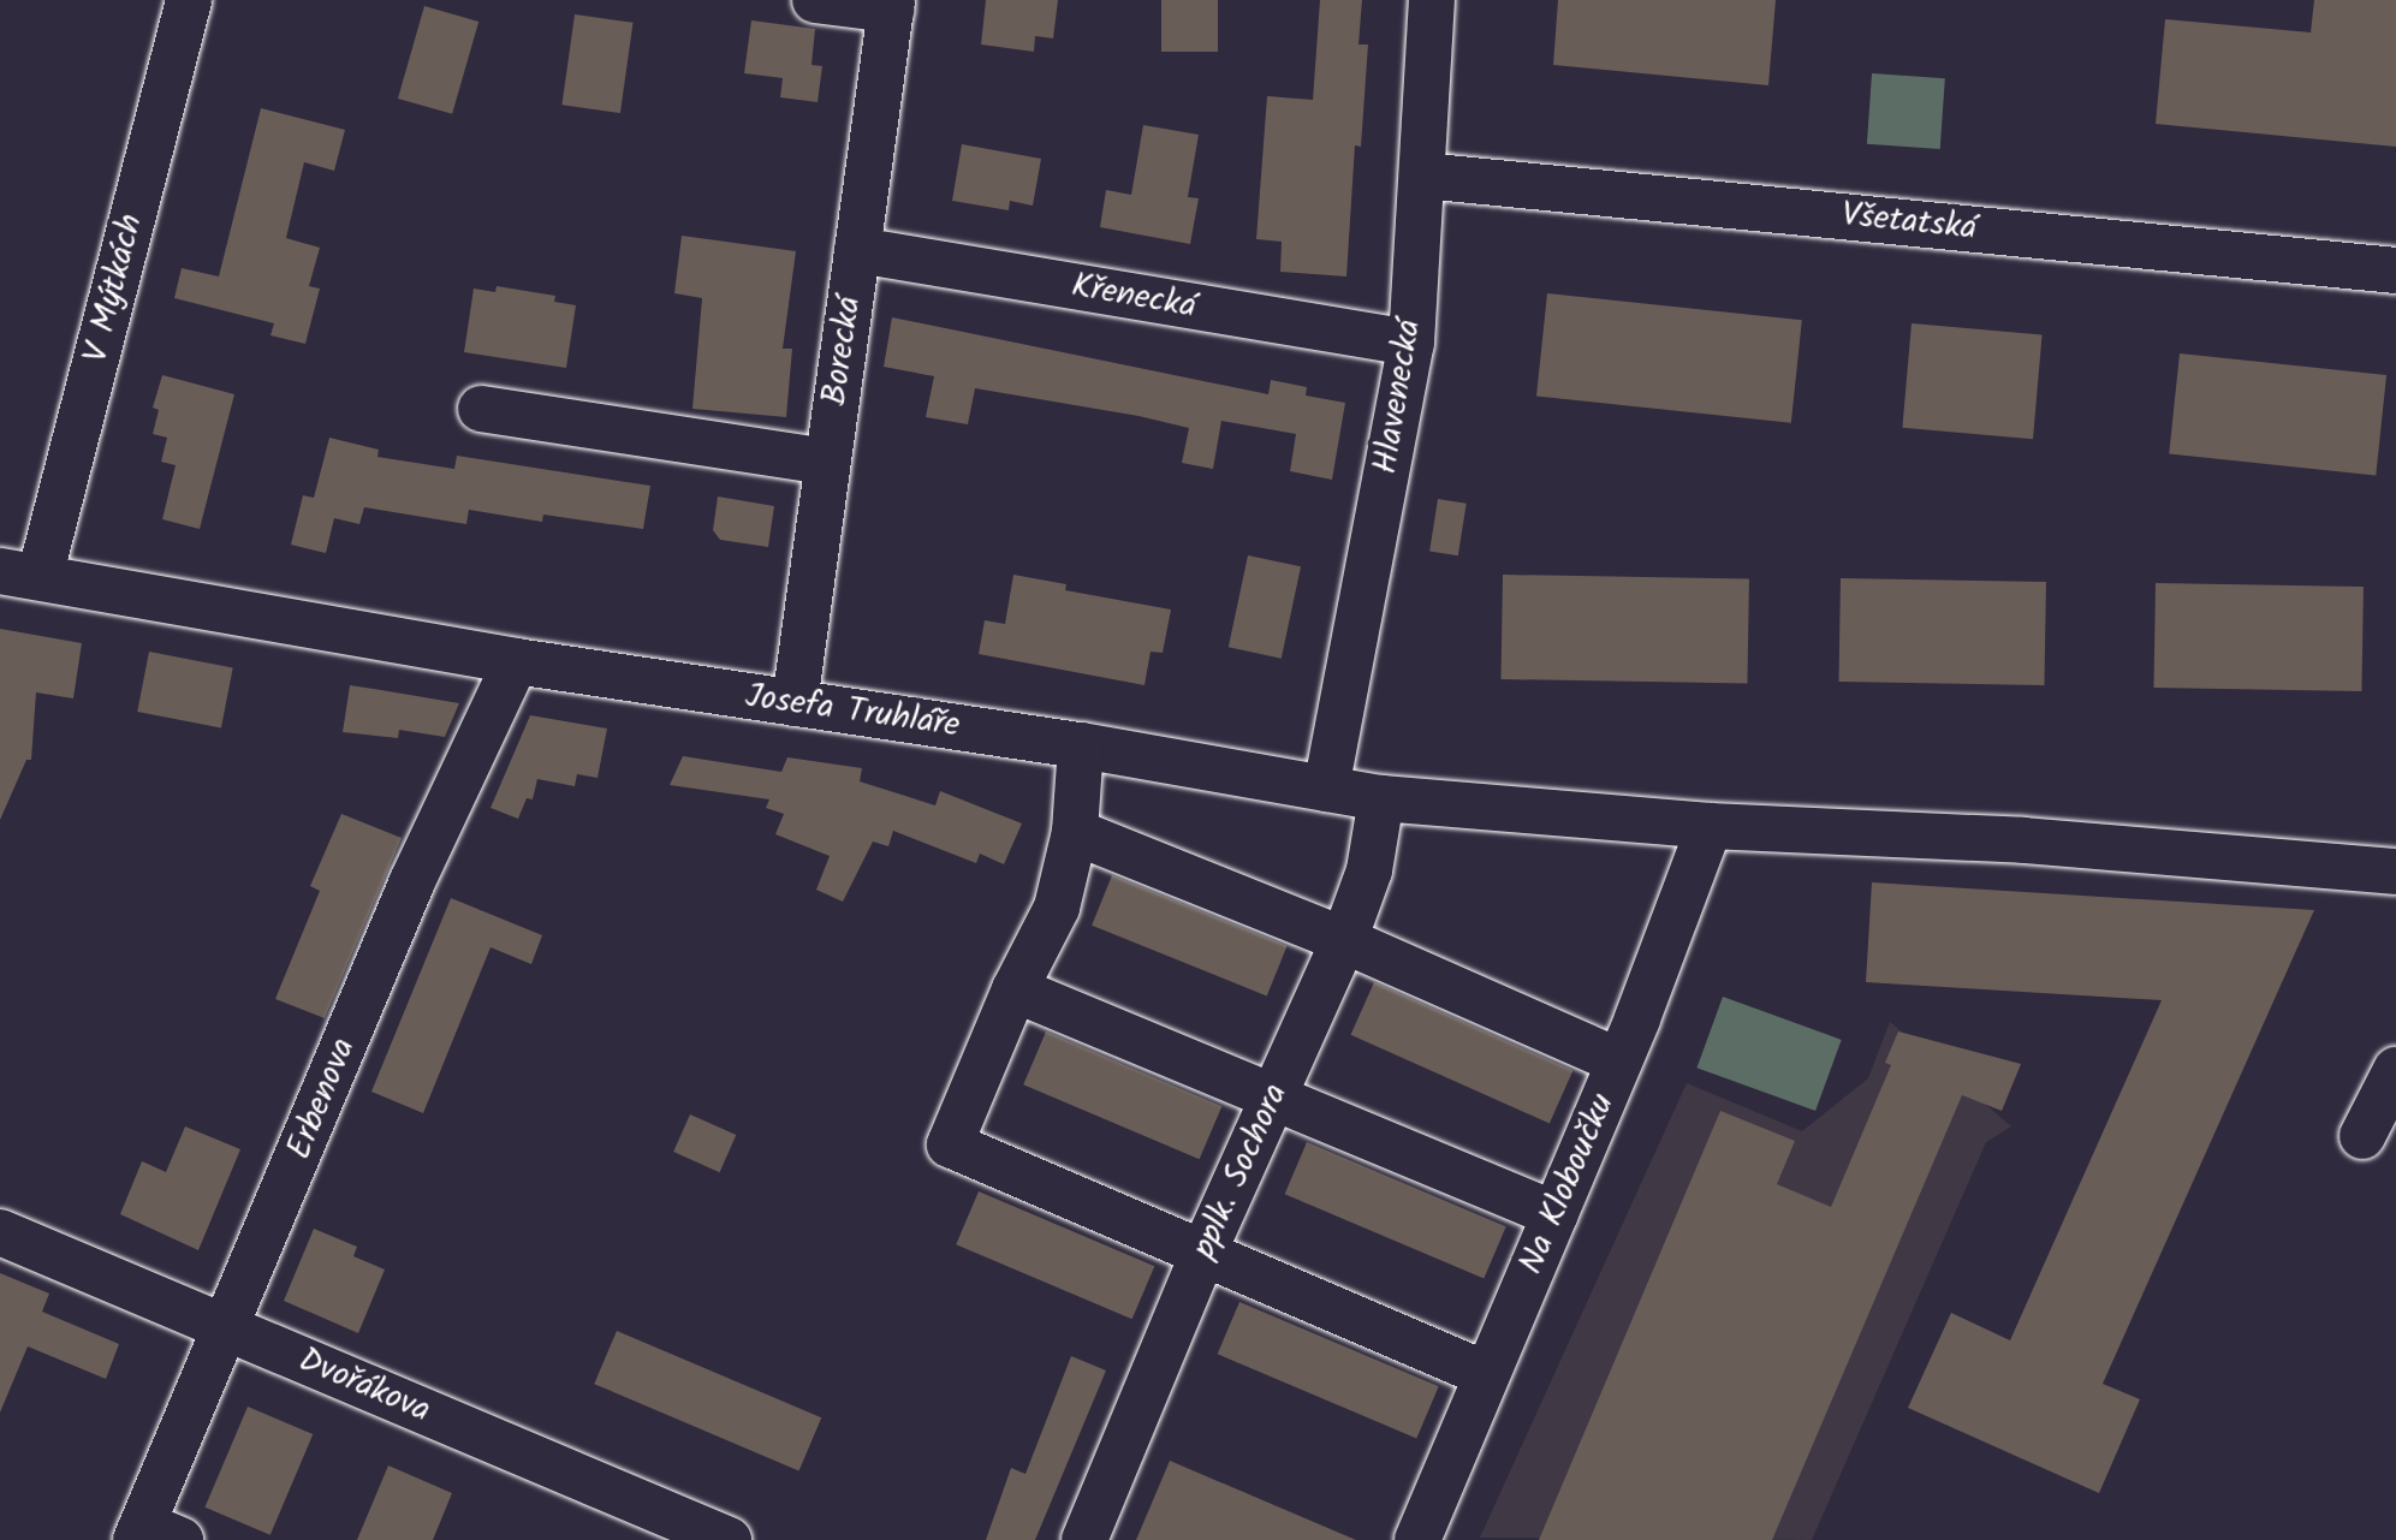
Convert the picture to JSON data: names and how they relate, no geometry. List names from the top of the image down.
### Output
{
  "streets": {
    "street": [
      "Všetatská",
      "V Mýtkách",
      "Křenecká",
      "Borecká",
      "Hlavenecká",
      "Josefa Truhláře",
      "Erbenova",
      "pplk. Sochora",
      "Na Kloboučku",
      "Dvořákova"
    ]
  },
  "crossings": [
    ["Všetatská", "Hlavenecká"],
    ["V Mýtkách", "Josefa Truhláře"],
    ["Křenecká", "Borecká"],
    ["Křenecká", "Hlavenecká"],
    ["Borecká", "Josefa Truhláře"],
    ["Hlavenecká", "Josefa Truhláře"],
    ["Josefa Truhláře", "Erbenova"],
    ["Josefa Truhláře", "pplk. Sochora"],
    ["Josefa Truhláře", "Na Kloboučku"],
    ["Erbenova", "Dvořákova"]
  ]
}
